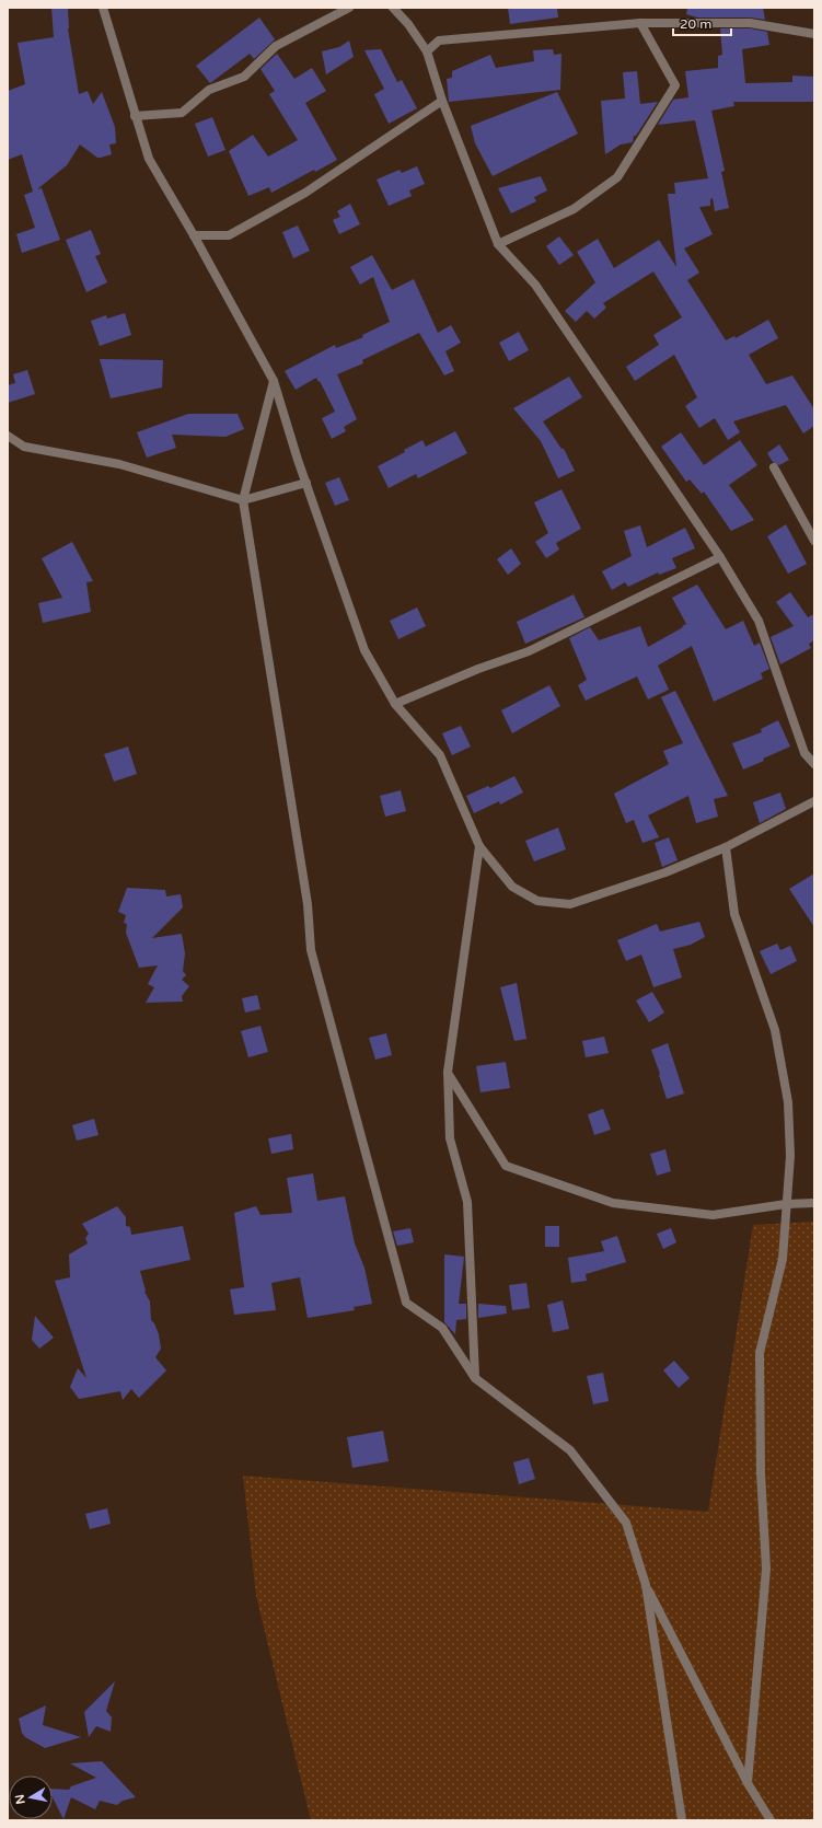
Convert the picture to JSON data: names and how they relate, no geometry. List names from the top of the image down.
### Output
{
  "scale_bar": "20 m",
  "north": "left"
}
